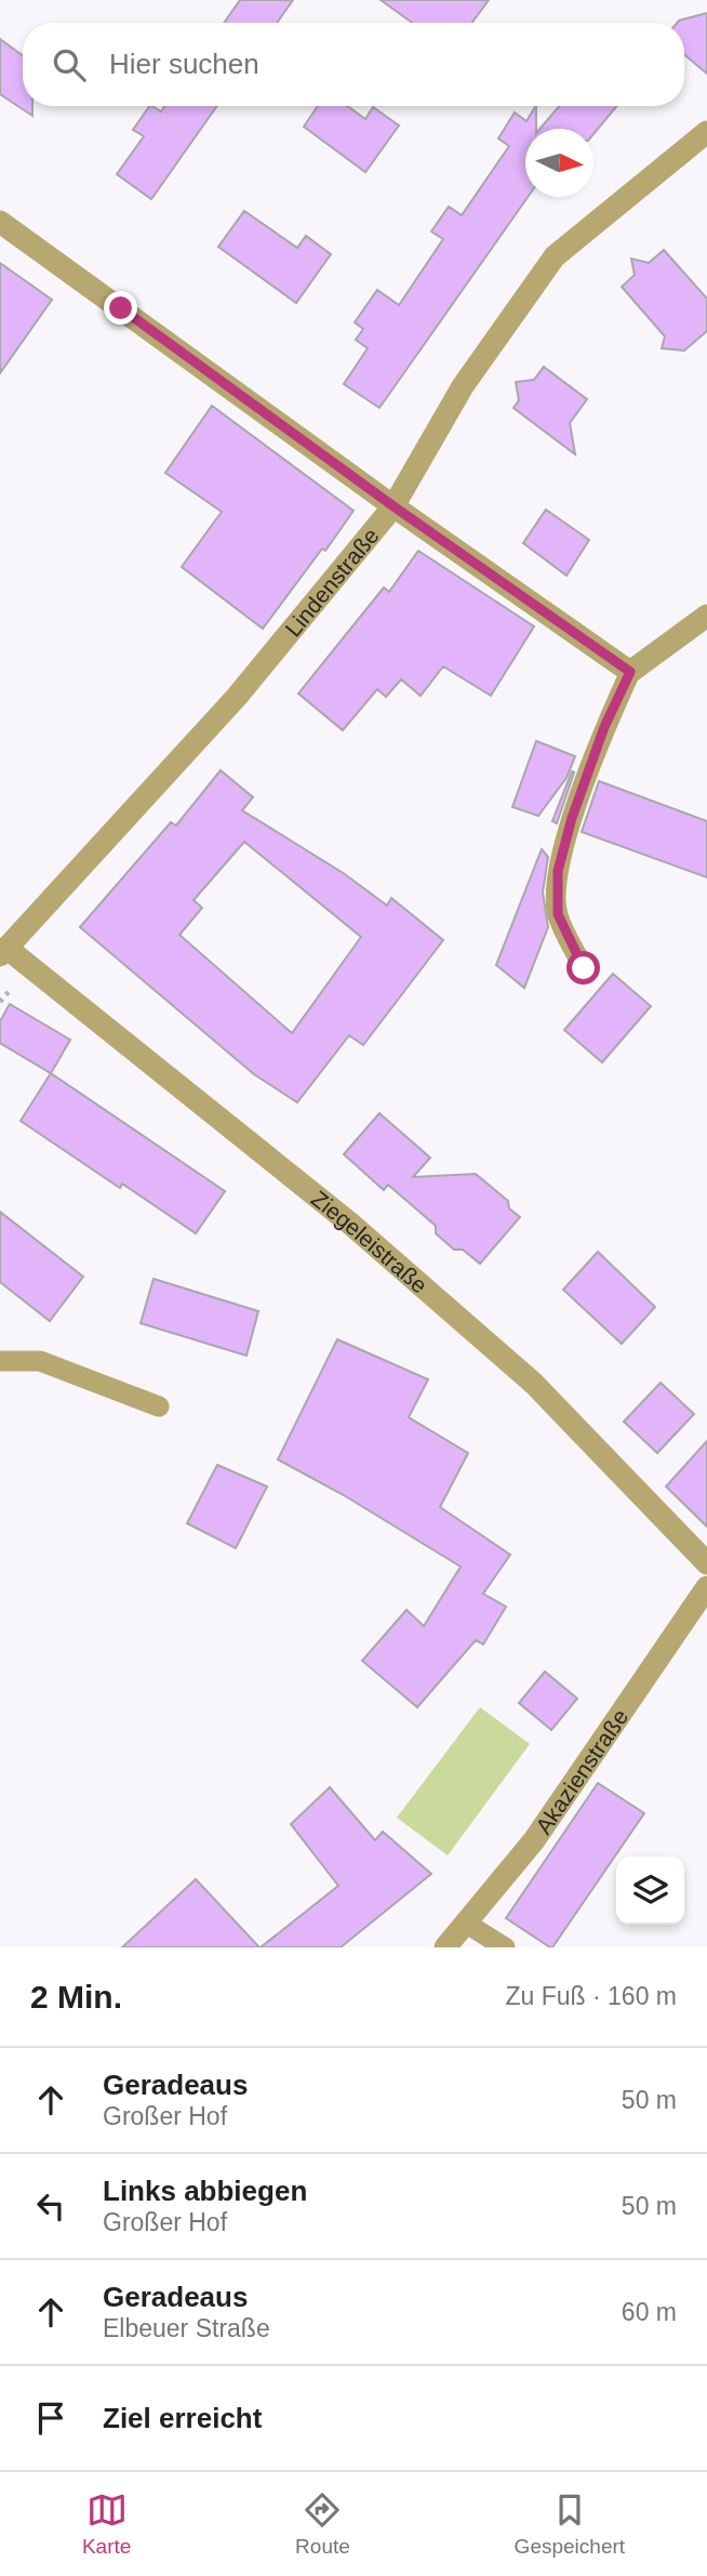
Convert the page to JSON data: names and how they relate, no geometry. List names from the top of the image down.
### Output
{
  "streets": {
    "street": ["Lindenstraße", "Ziegeleistraße", "Akazienstraße"]
  },
  "crossings": [
    ["Lindenstraße", "Ziegeleistraße"]
  ],
  "north": "right",
  "page": {
    "search": "Hier suchen",
    "heading": ["2 Min.", "Zu Fuß · 160 m"],
    "list": [
      ["Geradeaus", "Großer Hof", "50 m"],
      ["Links abbiegen", "Großer Hof", "50 m"],
      ["Geradeaus", "Elbeuer Straße", "60 m"],
      "Ziel erreicht"
    ],
    "nav": ["Karte", "Route", "Gespeichert"]
  }
}
